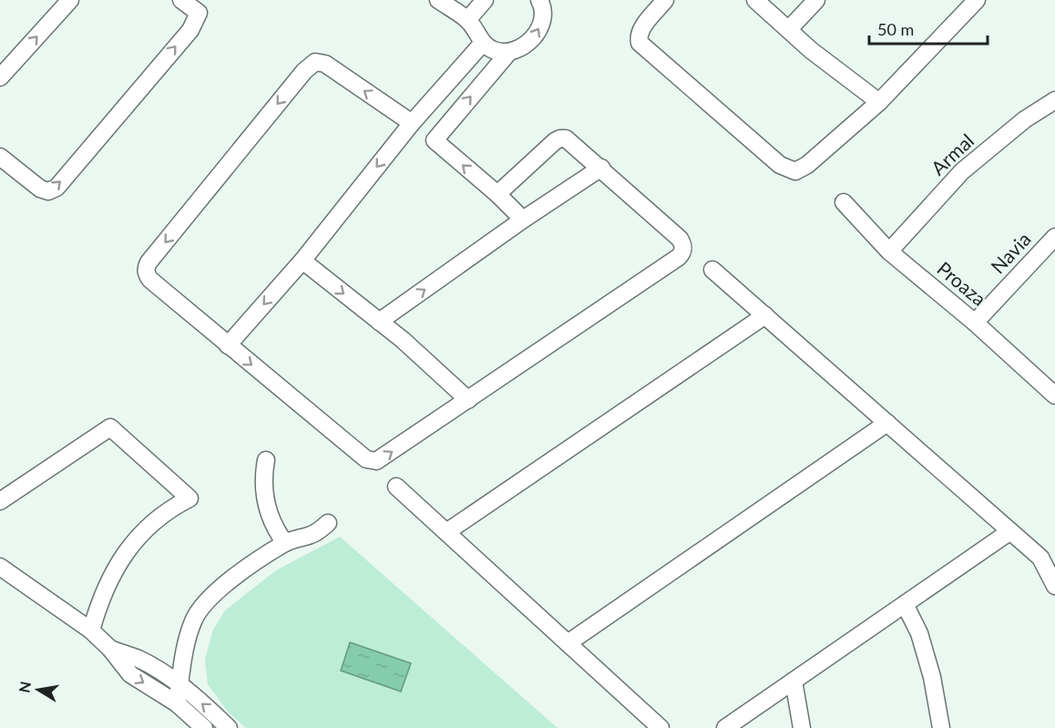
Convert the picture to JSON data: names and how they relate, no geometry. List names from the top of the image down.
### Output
{
  "streets": {
    "street": ["Armal", "Navia", "Proaza"]
  },
  "crossings": [
    ["Armal", "Proaza"],
    ["Navia", "Proaza"]
  ],
  "scale_bar": "50 m",
  "north": "left"
}
